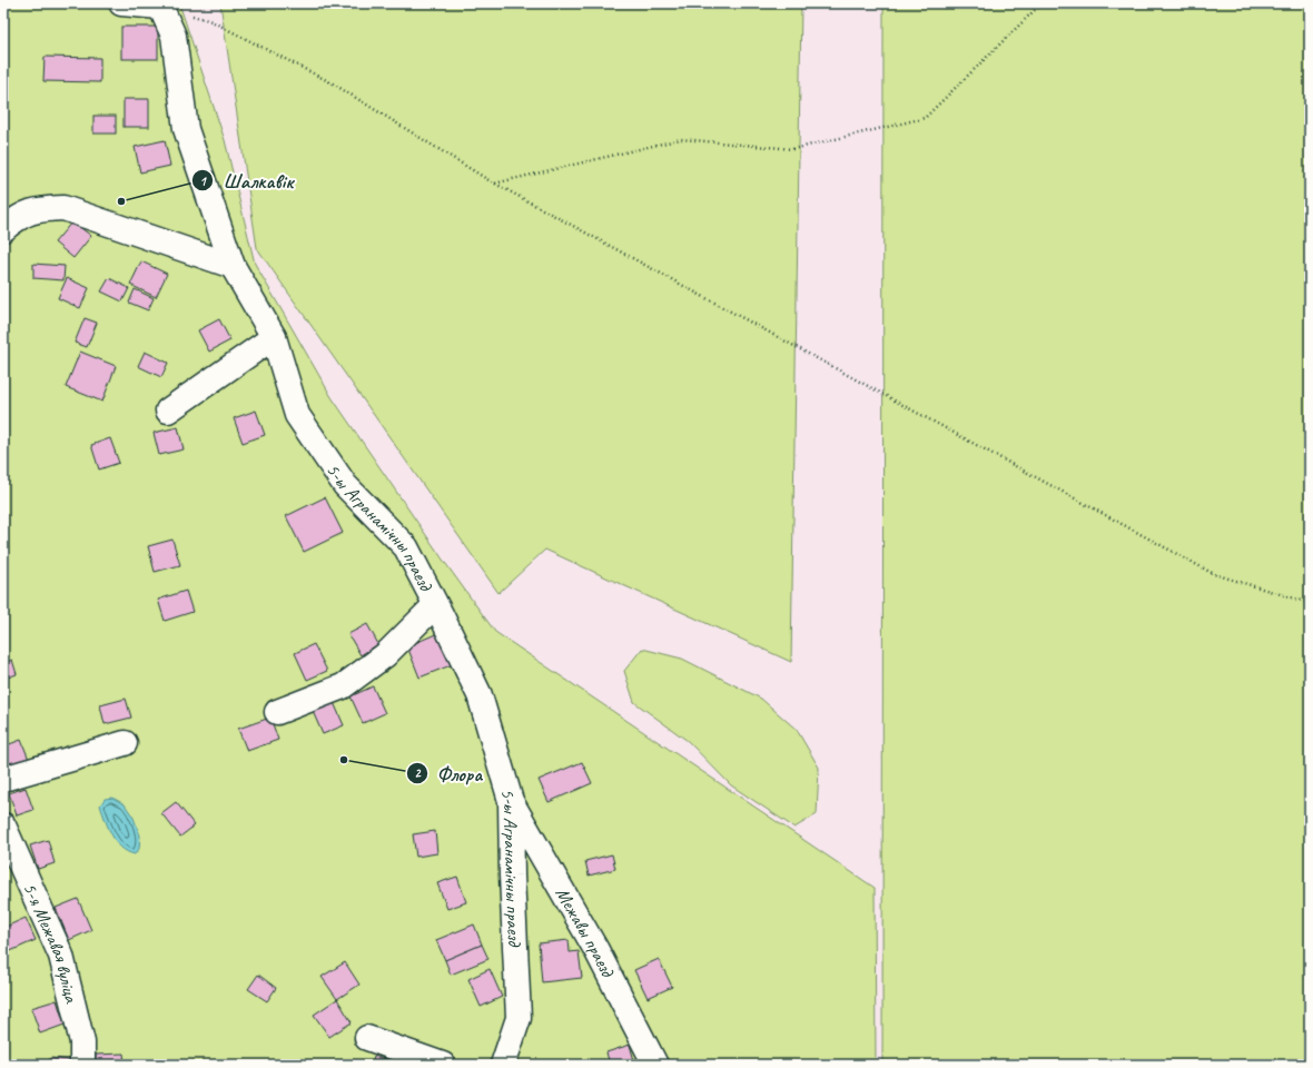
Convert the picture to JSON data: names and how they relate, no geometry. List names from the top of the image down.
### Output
{
  "streets": {
    "lane": ["5-ы Агранамічны праезд", "Межавы праезд", "5-я Межавая вуліца"]
  },
  "crossings": [
    ["5-ы Агранамічны праезд", "Межавы праезд"]
  ],
  "places": ["Шалкавік", "Флора"]
}
